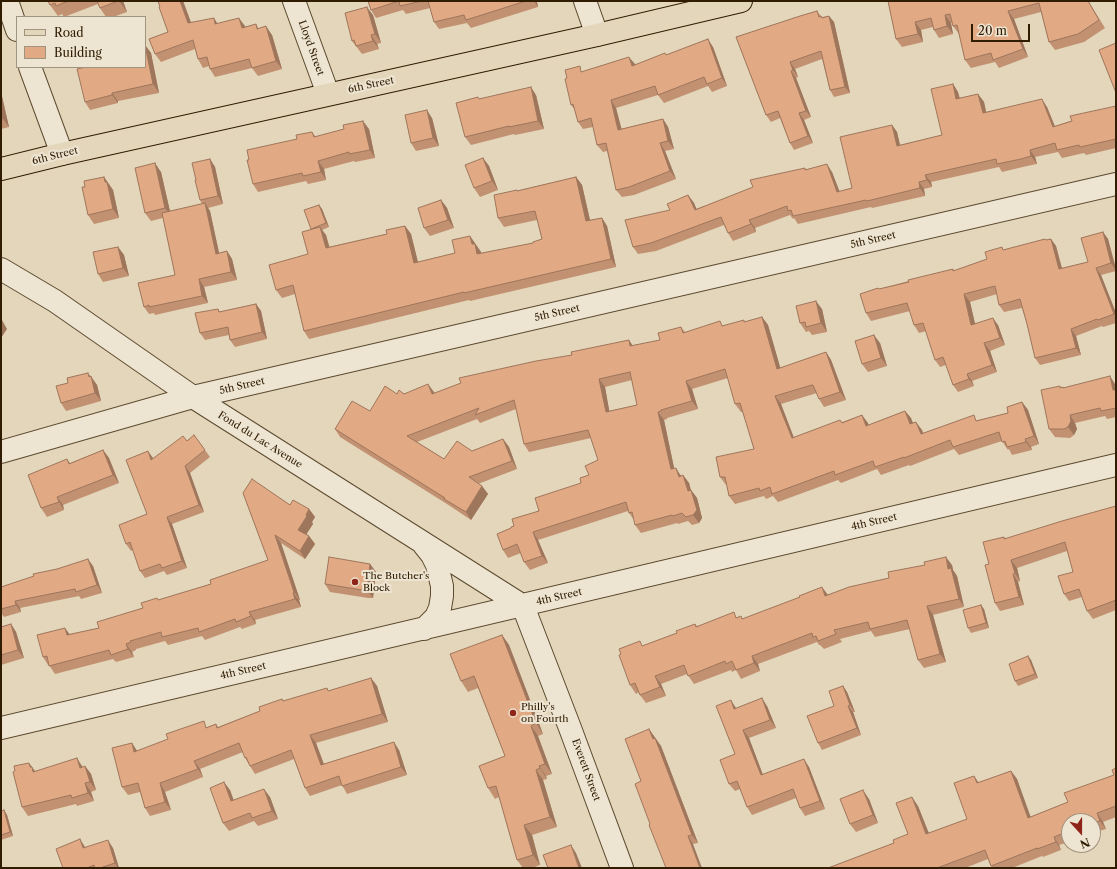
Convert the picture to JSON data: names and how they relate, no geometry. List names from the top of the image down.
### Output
{
  "streets": {
    "main road": ["6th Street"],
    "street": [
      "Lloyd Street",
      "5th Street",
      "Fond du Lac Avenue",
      "4th Street",
      "Everett Street"
    ]
  },
  "crossings": [
    ["Lloyd Street", "6th Street"],
    ["5th Street", "Fond du Lac Avenue"],
    ["Fond du Lac Avenue", "4th Street"],
    ["Fond du Lac Avenue", "Everett Street"],
    ["4th Street", "Everett Street"]
  ],
  "places": ["The Butcher's Block", "Philly's on Fourth"],
  "legend": ["Road", "Building"],
  "scale_bar": "20 m",
  "north": "bottom"
}
